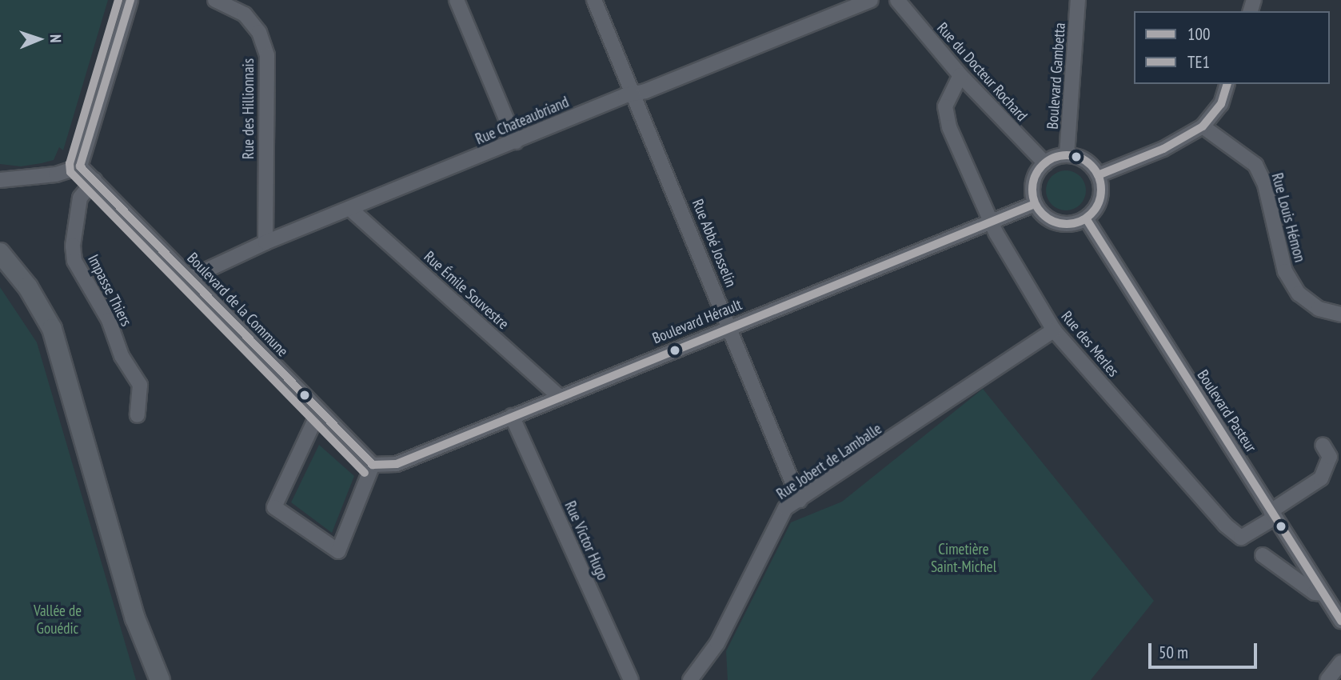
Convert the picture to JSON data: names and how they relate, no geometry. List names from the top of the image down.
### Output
{
  "streets": {
    "street": [
      "Rue du Docteur Rochard",
      "Boulevard Gambetta",
      "Rue des Hillionnais",
      "Rue Chateaubriand",
      "Rue Louis Hémon",
      "Rue Abbé Josselin",
      "Impasse Thiers",
      "Rue Émile Souvestre",
      "Boulevard de la Commune",
      "Boulevard Hérault",
      "Rue des Merles",
      "Boulevard Pasteur",
      "Rue Jobert de Lamballe",
      "Rue Victor Hugo"
    ]
  },
  "crossings": [
    ["Rue du Docteur Rochard", "Boulevard Gambetta"],
    ["Rue du Docteur Rochard", "Boulevard Hérault"],
    ["Rue du Docteur Rochard", "Rue des Merles"],
    ["Rue du Docteur Rochard", "Boulevard Pasteur"],
    ["Boulevard Gambetta", "Boulevard Hérault"],
    ["Boulevard Gambetta", "Boulevard Pasteur"],
    ["Rue des Hillionnais", "Rue Chateaubriand"],
    ["Rue Chateaubriand", "Rue Abbé Josselin"],
    ["Rue Chateaubriand", "Rue Émile Souvestre"],
    ["Rue Chateaubriand", "Boulevard de la Commune"],
    ["Rue Abbé Josselin", "Boulevard Hérault"],
    ["Rue Abbé Josselin", "Rue Jobert de Lamballe"],
    ["Impasse Thiers", "Boulevard de la Commune"],
    ["Rue Émile Souvestre", "Boulevard Hérault"],
    ["Boulevard de la Commune", "Boulevard Hérault"],
    ["Boulevard Hérault", "Rue des Merles"],
    ["Boulevard Hérault", "Boulevard Pasteur"],
    ["Boulevard Hérault", "Rue Victor Hugo"],
    ["Rue des Merles", "Boulevard Pasteur"],
    ["Rue des Merles", "Rue Jobert de Lamballe"]
  ],
  "parks": ["Cimetière Saint-Michel", "Vallée de Gouédic"],
  "lines": ["transit line 100", "transit line TE1"],
  "legend": ["100", "TE1"],
  "scale_bar": "50 m",
  "north": "right"
}
